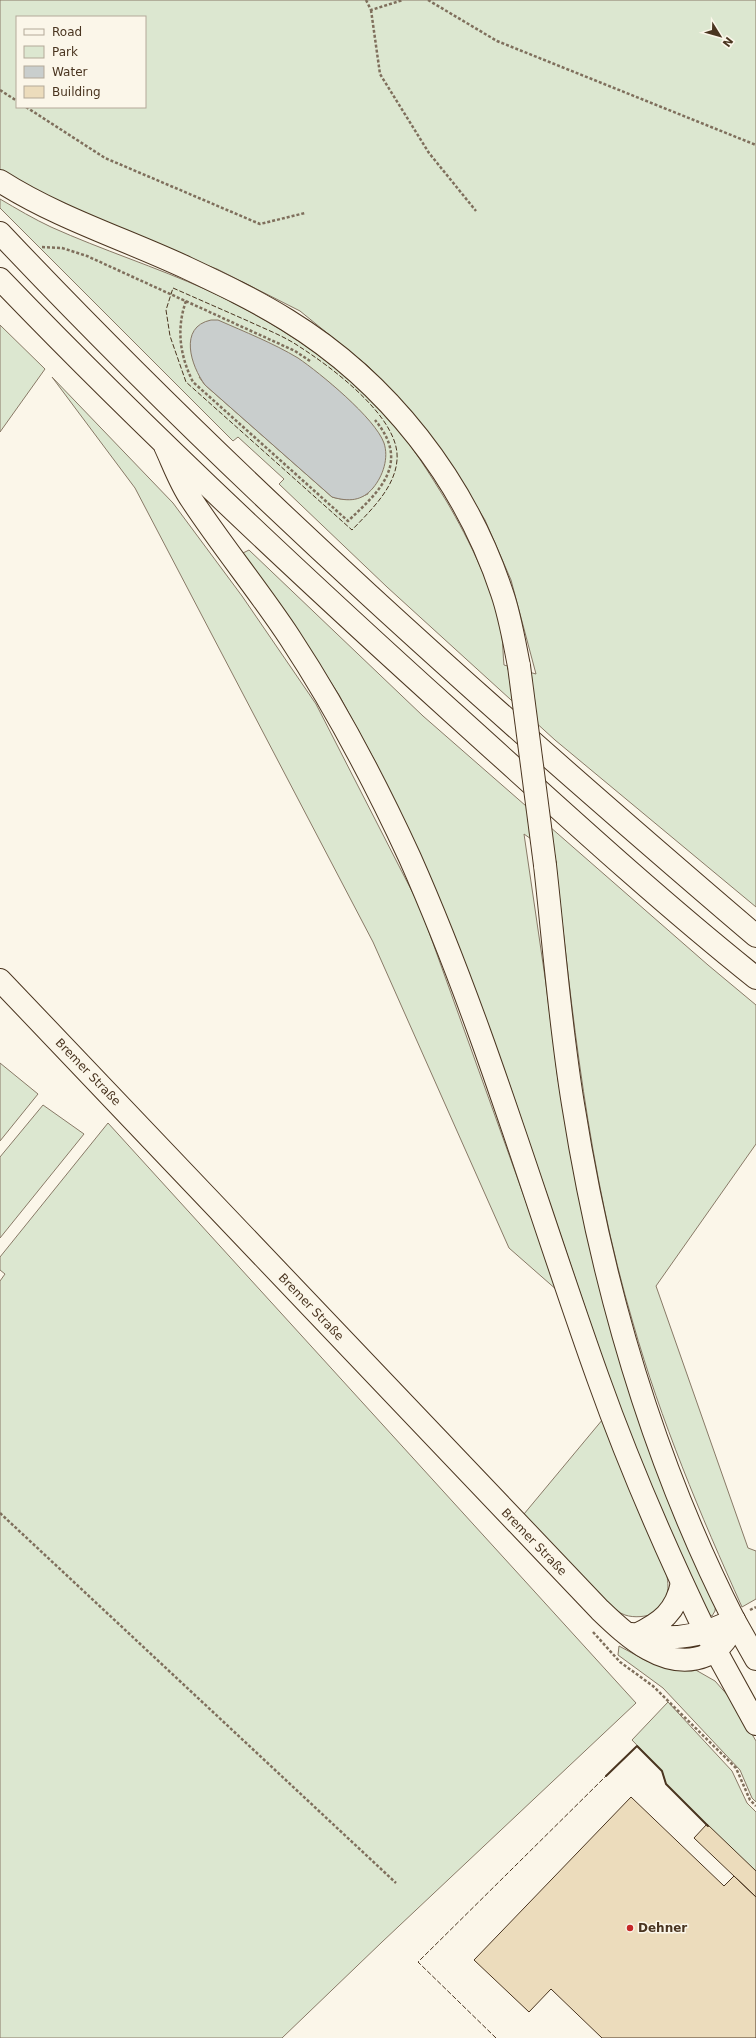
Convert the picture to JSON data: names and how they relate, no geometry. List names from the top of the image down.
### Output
{
  "streets": {
    "main road": ["Bremer Straße"]
  },
  "places": ["Dehner"],
  "legend": [
    "Road",
    "Park",
    "Water",
    "Building"
  ],
  "north": "bottom right"
}
